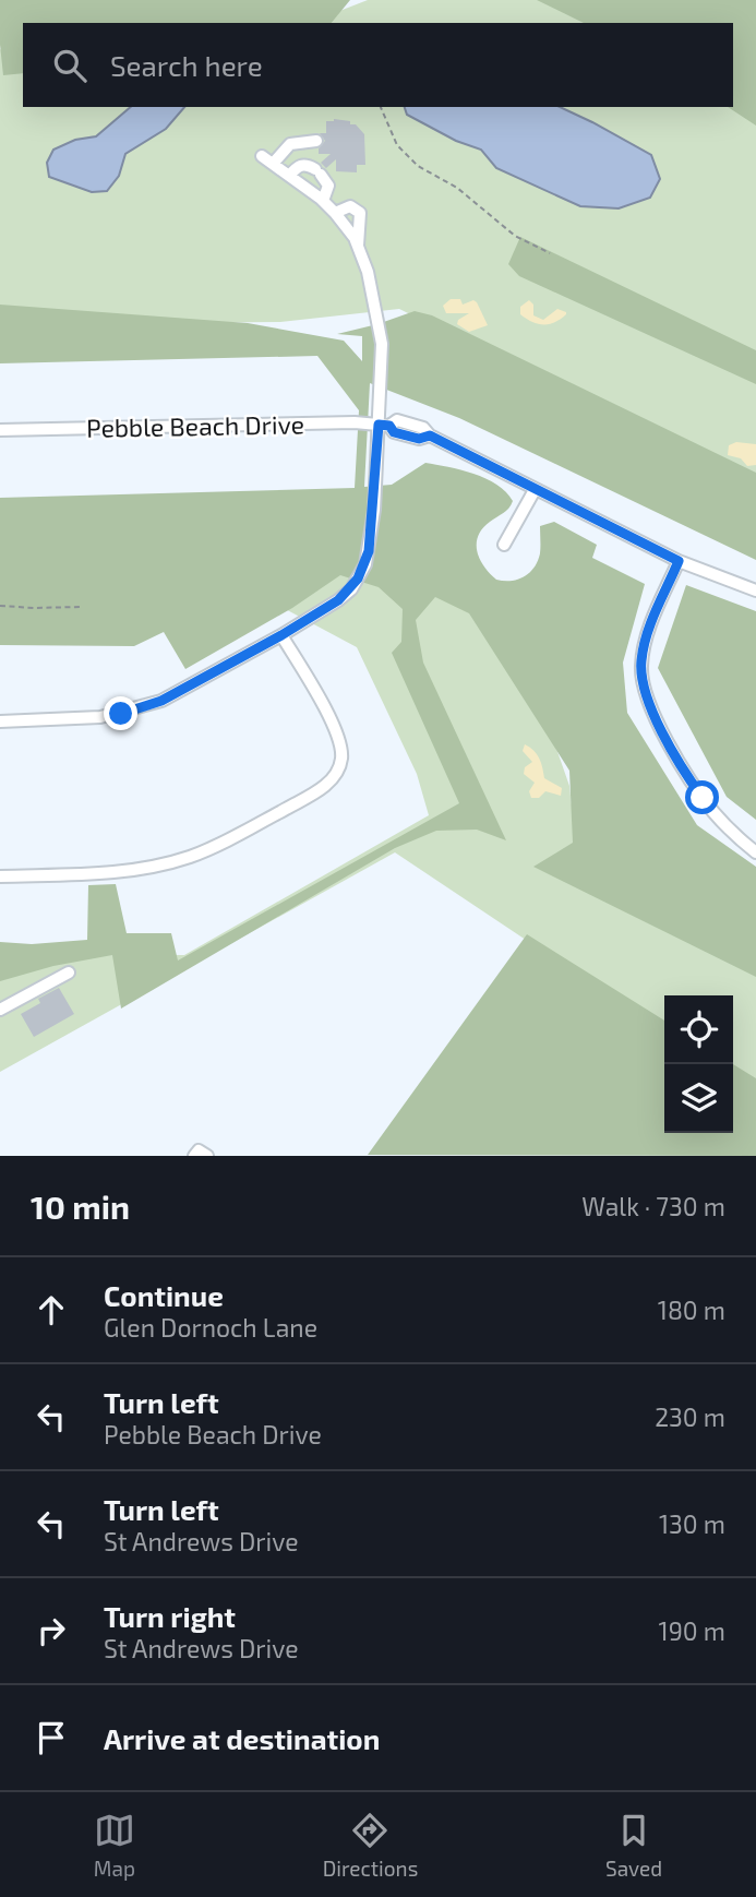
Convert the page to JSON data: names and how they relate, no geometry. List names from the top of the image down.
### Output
{
  "streets": {
    "street": ["Pebble Beach Drive"]
  },
  "page": {
    "search": "Search here",
    "heading": ["10 min", "Walk · 730 m"],
    "list": [
      ["Continue", "Glen Dornoch Lane", "180 m"],
      ["Turn left", "Pebble Beach Drive", "230 m"],
      ["Turn left", "St Andrews Drive", "130 m"],
      ["Turn right", "St Andrews Drive", "190 m"],
      "Arrive at destination"
    ],
    "nav": ["Map", "Directions", "Saved"]
  }
}
